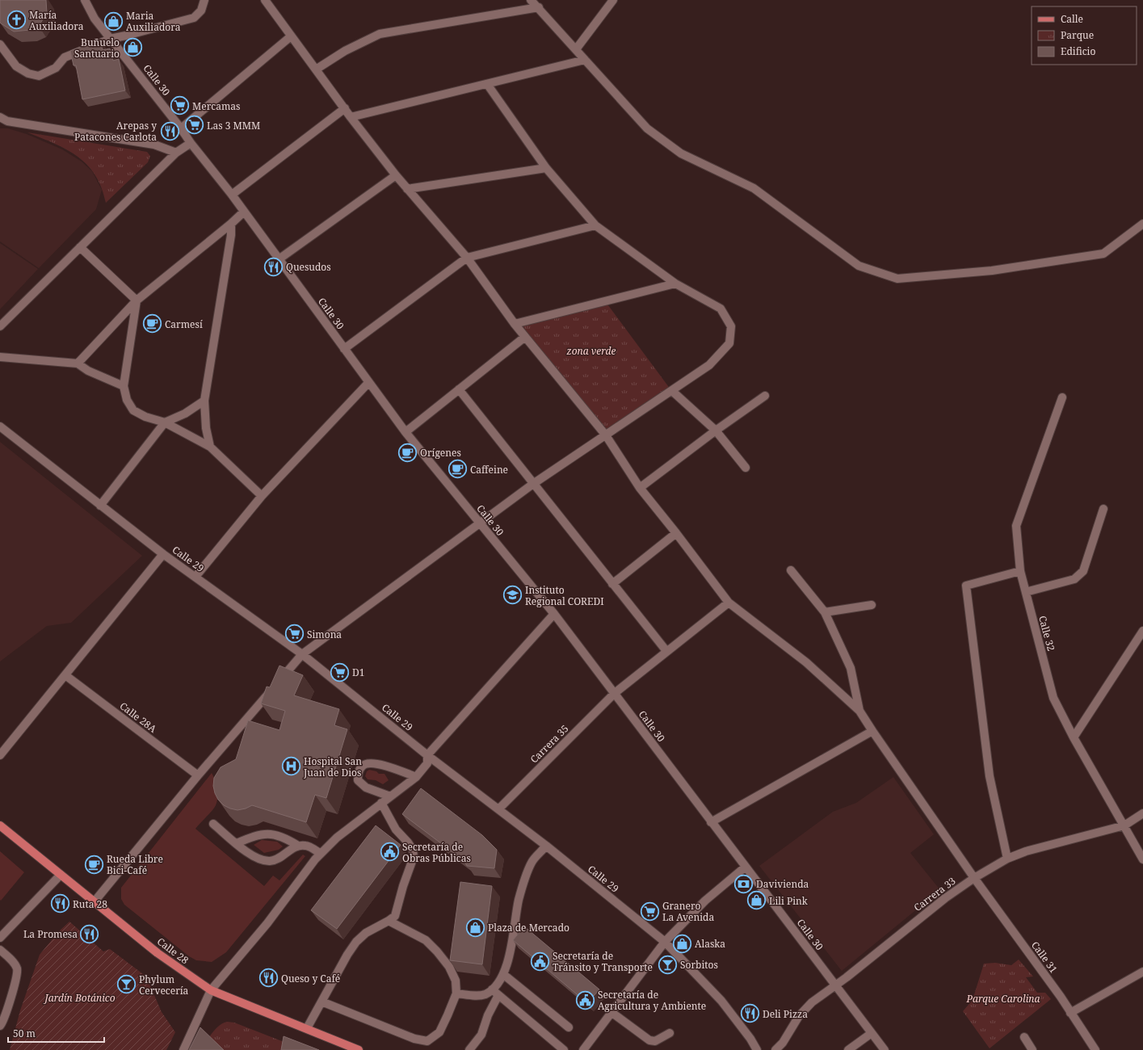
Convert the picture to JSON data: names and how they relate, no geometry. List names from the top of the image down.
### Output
{
  "streets": {
    "main road": ["Calle 28"],
    "street": [
      "Calle 30",
      "Calle 29",
      "Calle 32",
      "Calle 28A",
      "Carrera 35",
      "Carrera 33",
      "Calle 31"
    ]
  },
  "crossings": [
    ["Calle 30", "Carrera 35"],
    ["Calle 30", "Carrera 33"],
    ["Calle 29", "Carrera 35"],
    ["Calle 32", "Carrera 33"],
    ["Carrera 33", "Calle 31"]
  ],
  "parks": ["zona verde", "Jardín Botánico", "Parque Carolina"],
  "places": {
    "church": ["María Auxiliadora"],
    "shop": [
      "Maria Auxiliadora",
      "Buñuelo Santuario",
      "Lili Pink",
      "Plaza de Mercado",
      "Alaska"
    ],
    "supermarket": [
      "Mercamas",
      "Las 3 MMM",
      "Simona",
      "D1",
      "Granero La Avenida"
    ],
    "restaurant": [
      "Arepas y Patacones Carlota",
      "Quesudos",
      "Ruta 28",
      "La Promesa",
      "Queso y Café",
      "Deli Pizza"
    ],
    "cafe": [
      "Carmesí",
      "Orígenes",
      "Caffeine",
      "Rueda Libre Bici-Café"
    ],
    "school or university": ["Instituto Regional COREDI"],
    "hospital": ["Hospital San Juan de Dios"],
    "public building": ["Secretaría de Obras Públicas", "Secretaría de Tránsito y Transporte", "Secretaría de Agricultura y Ambiente"],
    "bank": ["Davivienda"],
    "bar": ["Sorbitos", "Phylum Cervecería"]
  },
  "legend": ["Calle", "Parque", "Edificio"],
  "scale_bar": "50 m"
}
